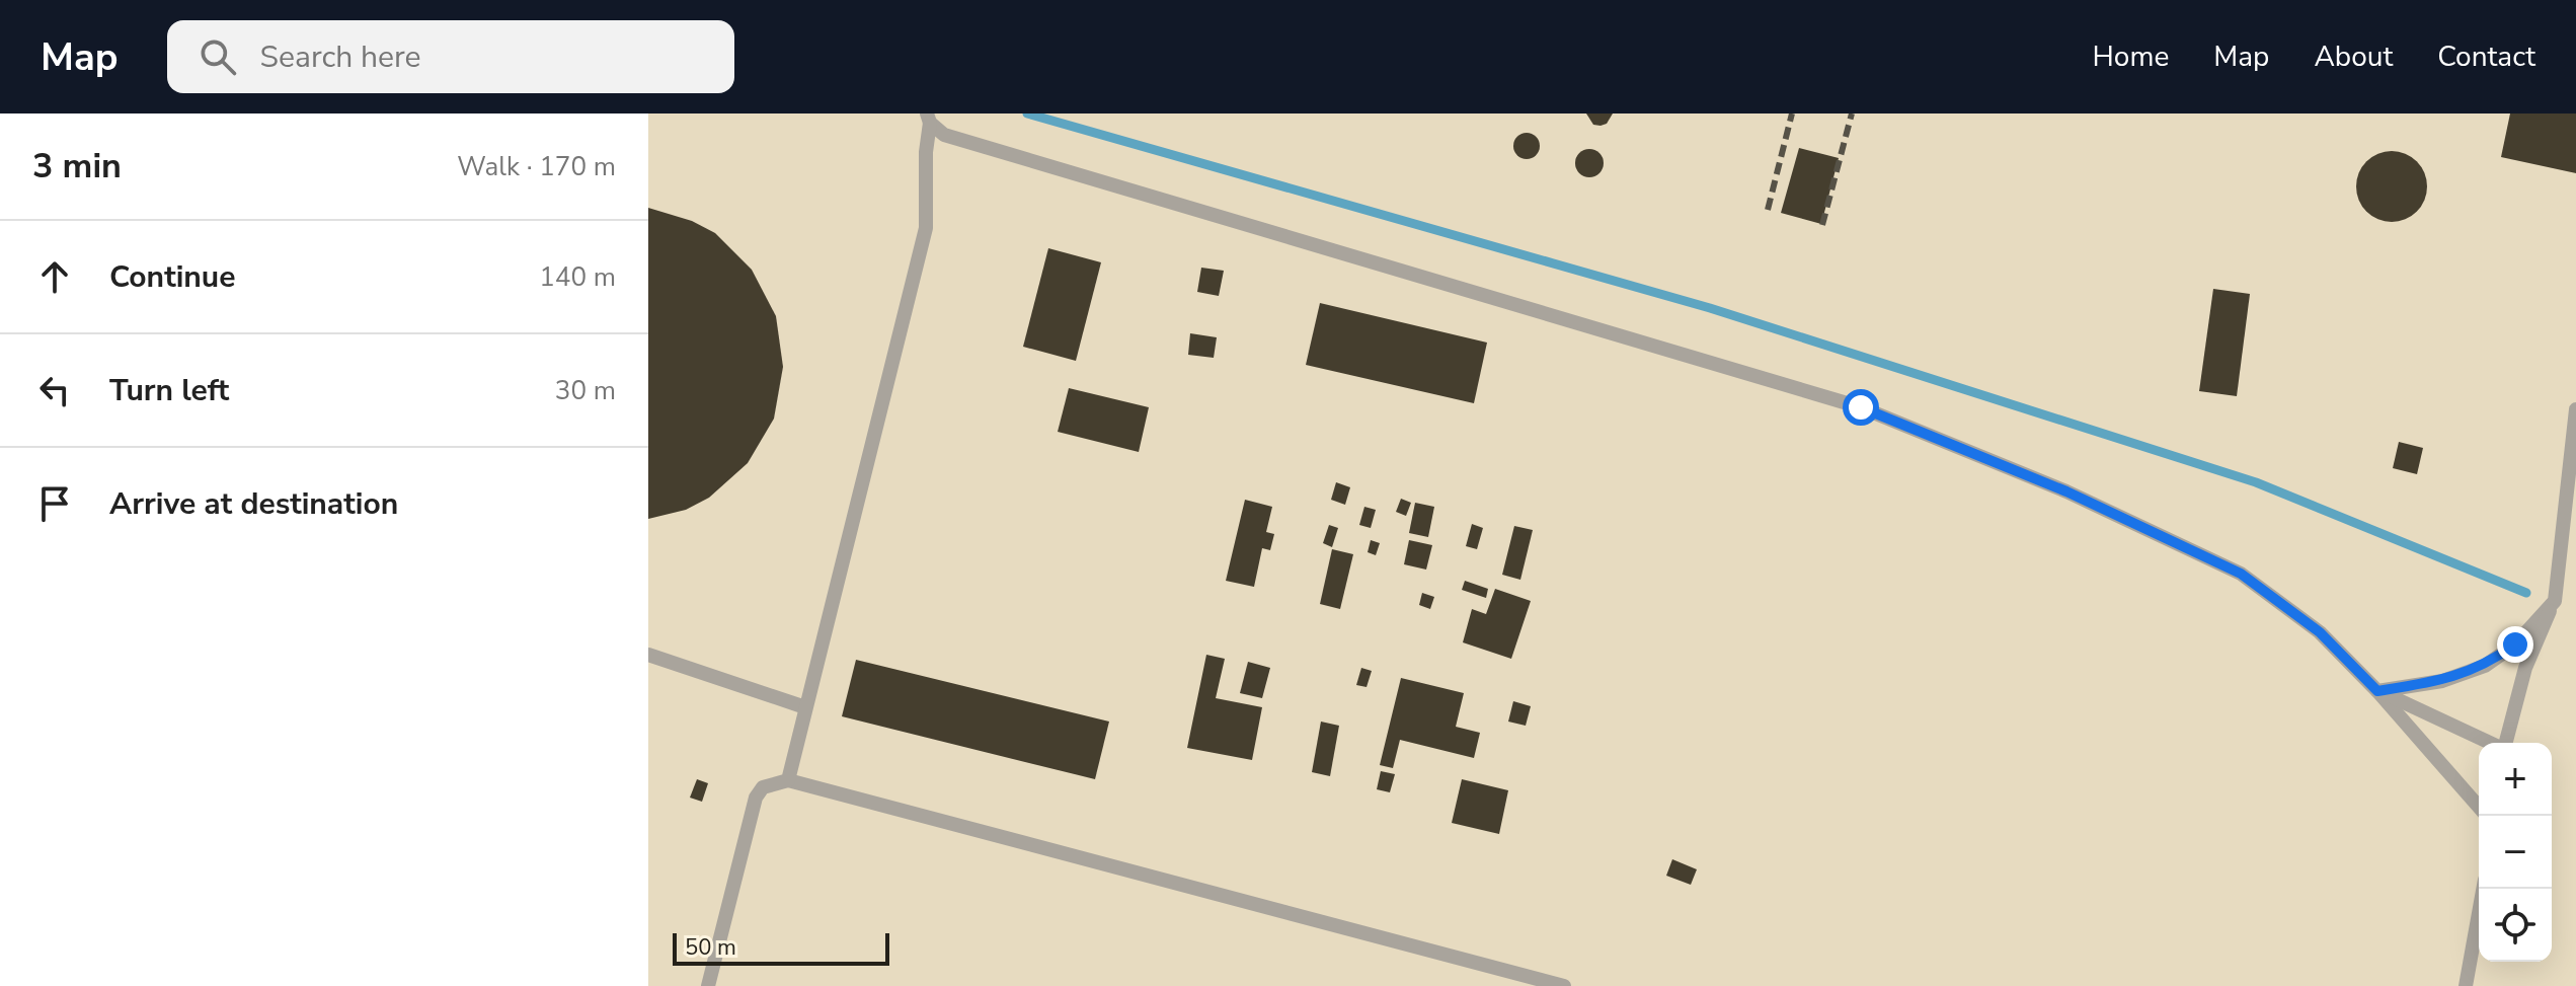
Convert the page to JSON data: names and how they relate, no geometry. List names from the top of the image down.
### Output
{
  "scale_bar": "50 m",
  "page": {
    "header": "Map",
    "search": "Search here",
    "nav": [
      "Home",
      "Map",
      "About",
      "Contact"
    ],
    "heading": ["3 min", "Walk · 170 m"],
    "list": [
      ["Continue", "140 m"],
      ["Turn left", "30 m"],
      "Arrive at destination"
    ],
    "map_buttons": ["+", "−"],
    "scale": "50 m"
  }
}
